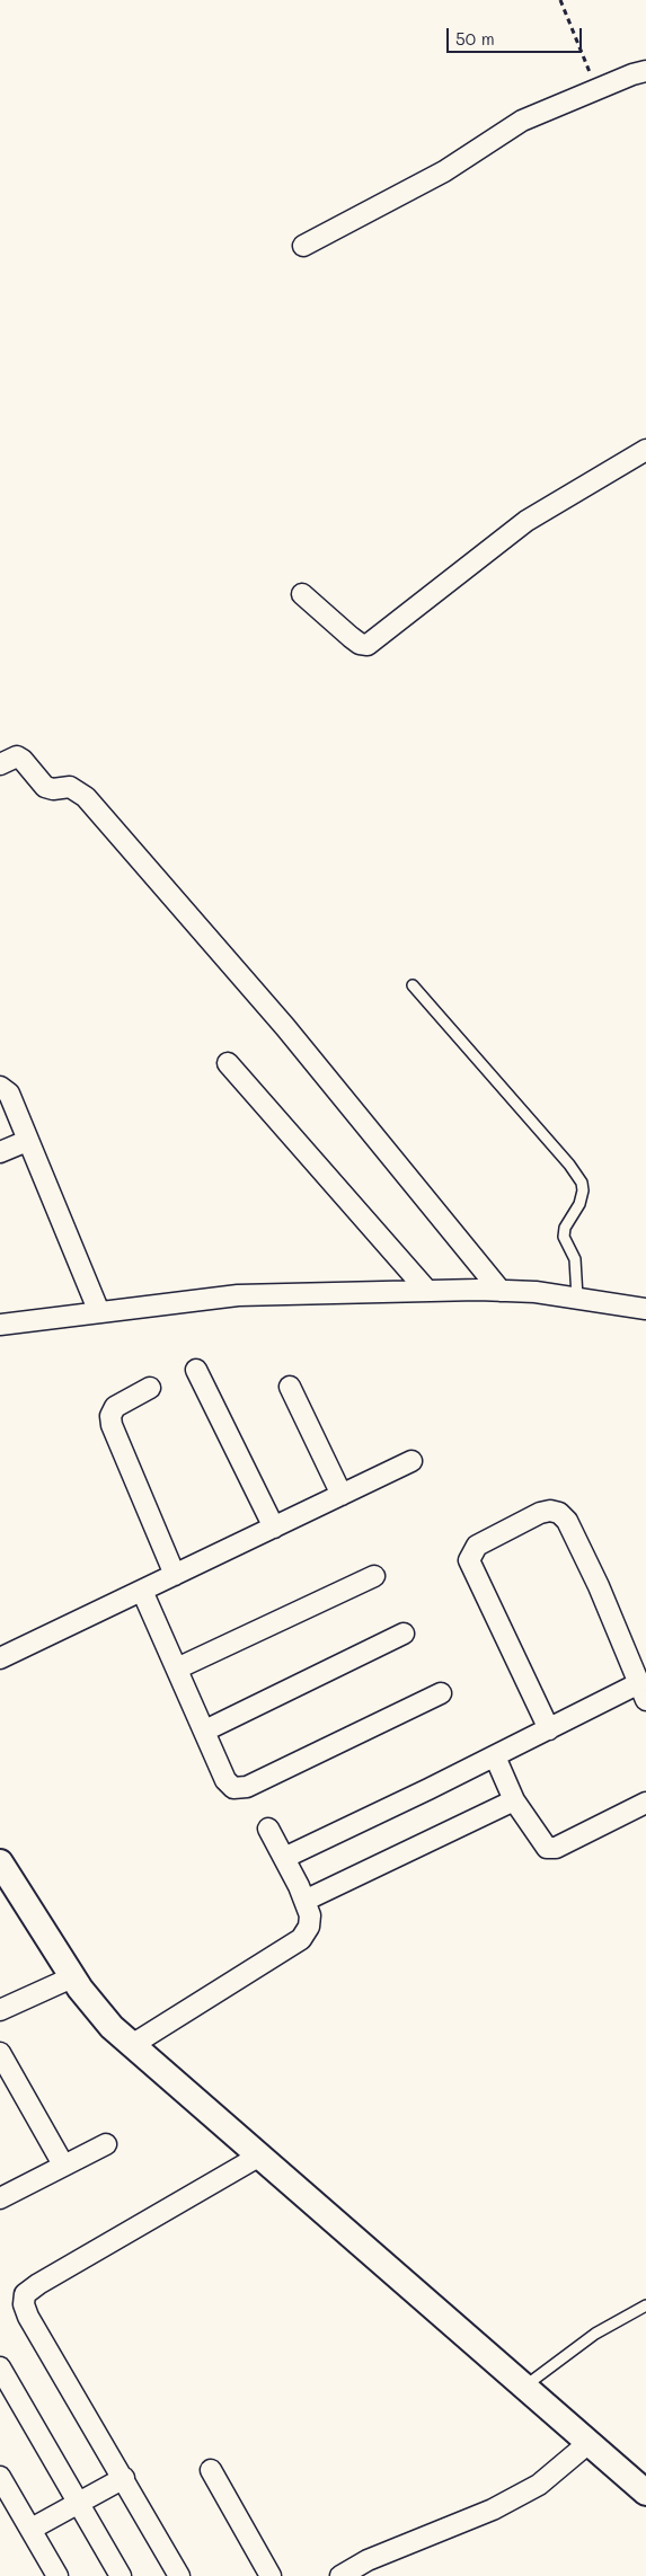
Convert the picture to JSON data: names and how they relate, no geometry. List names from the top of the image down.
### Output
{
  "scale_bar": "50 m"
}
